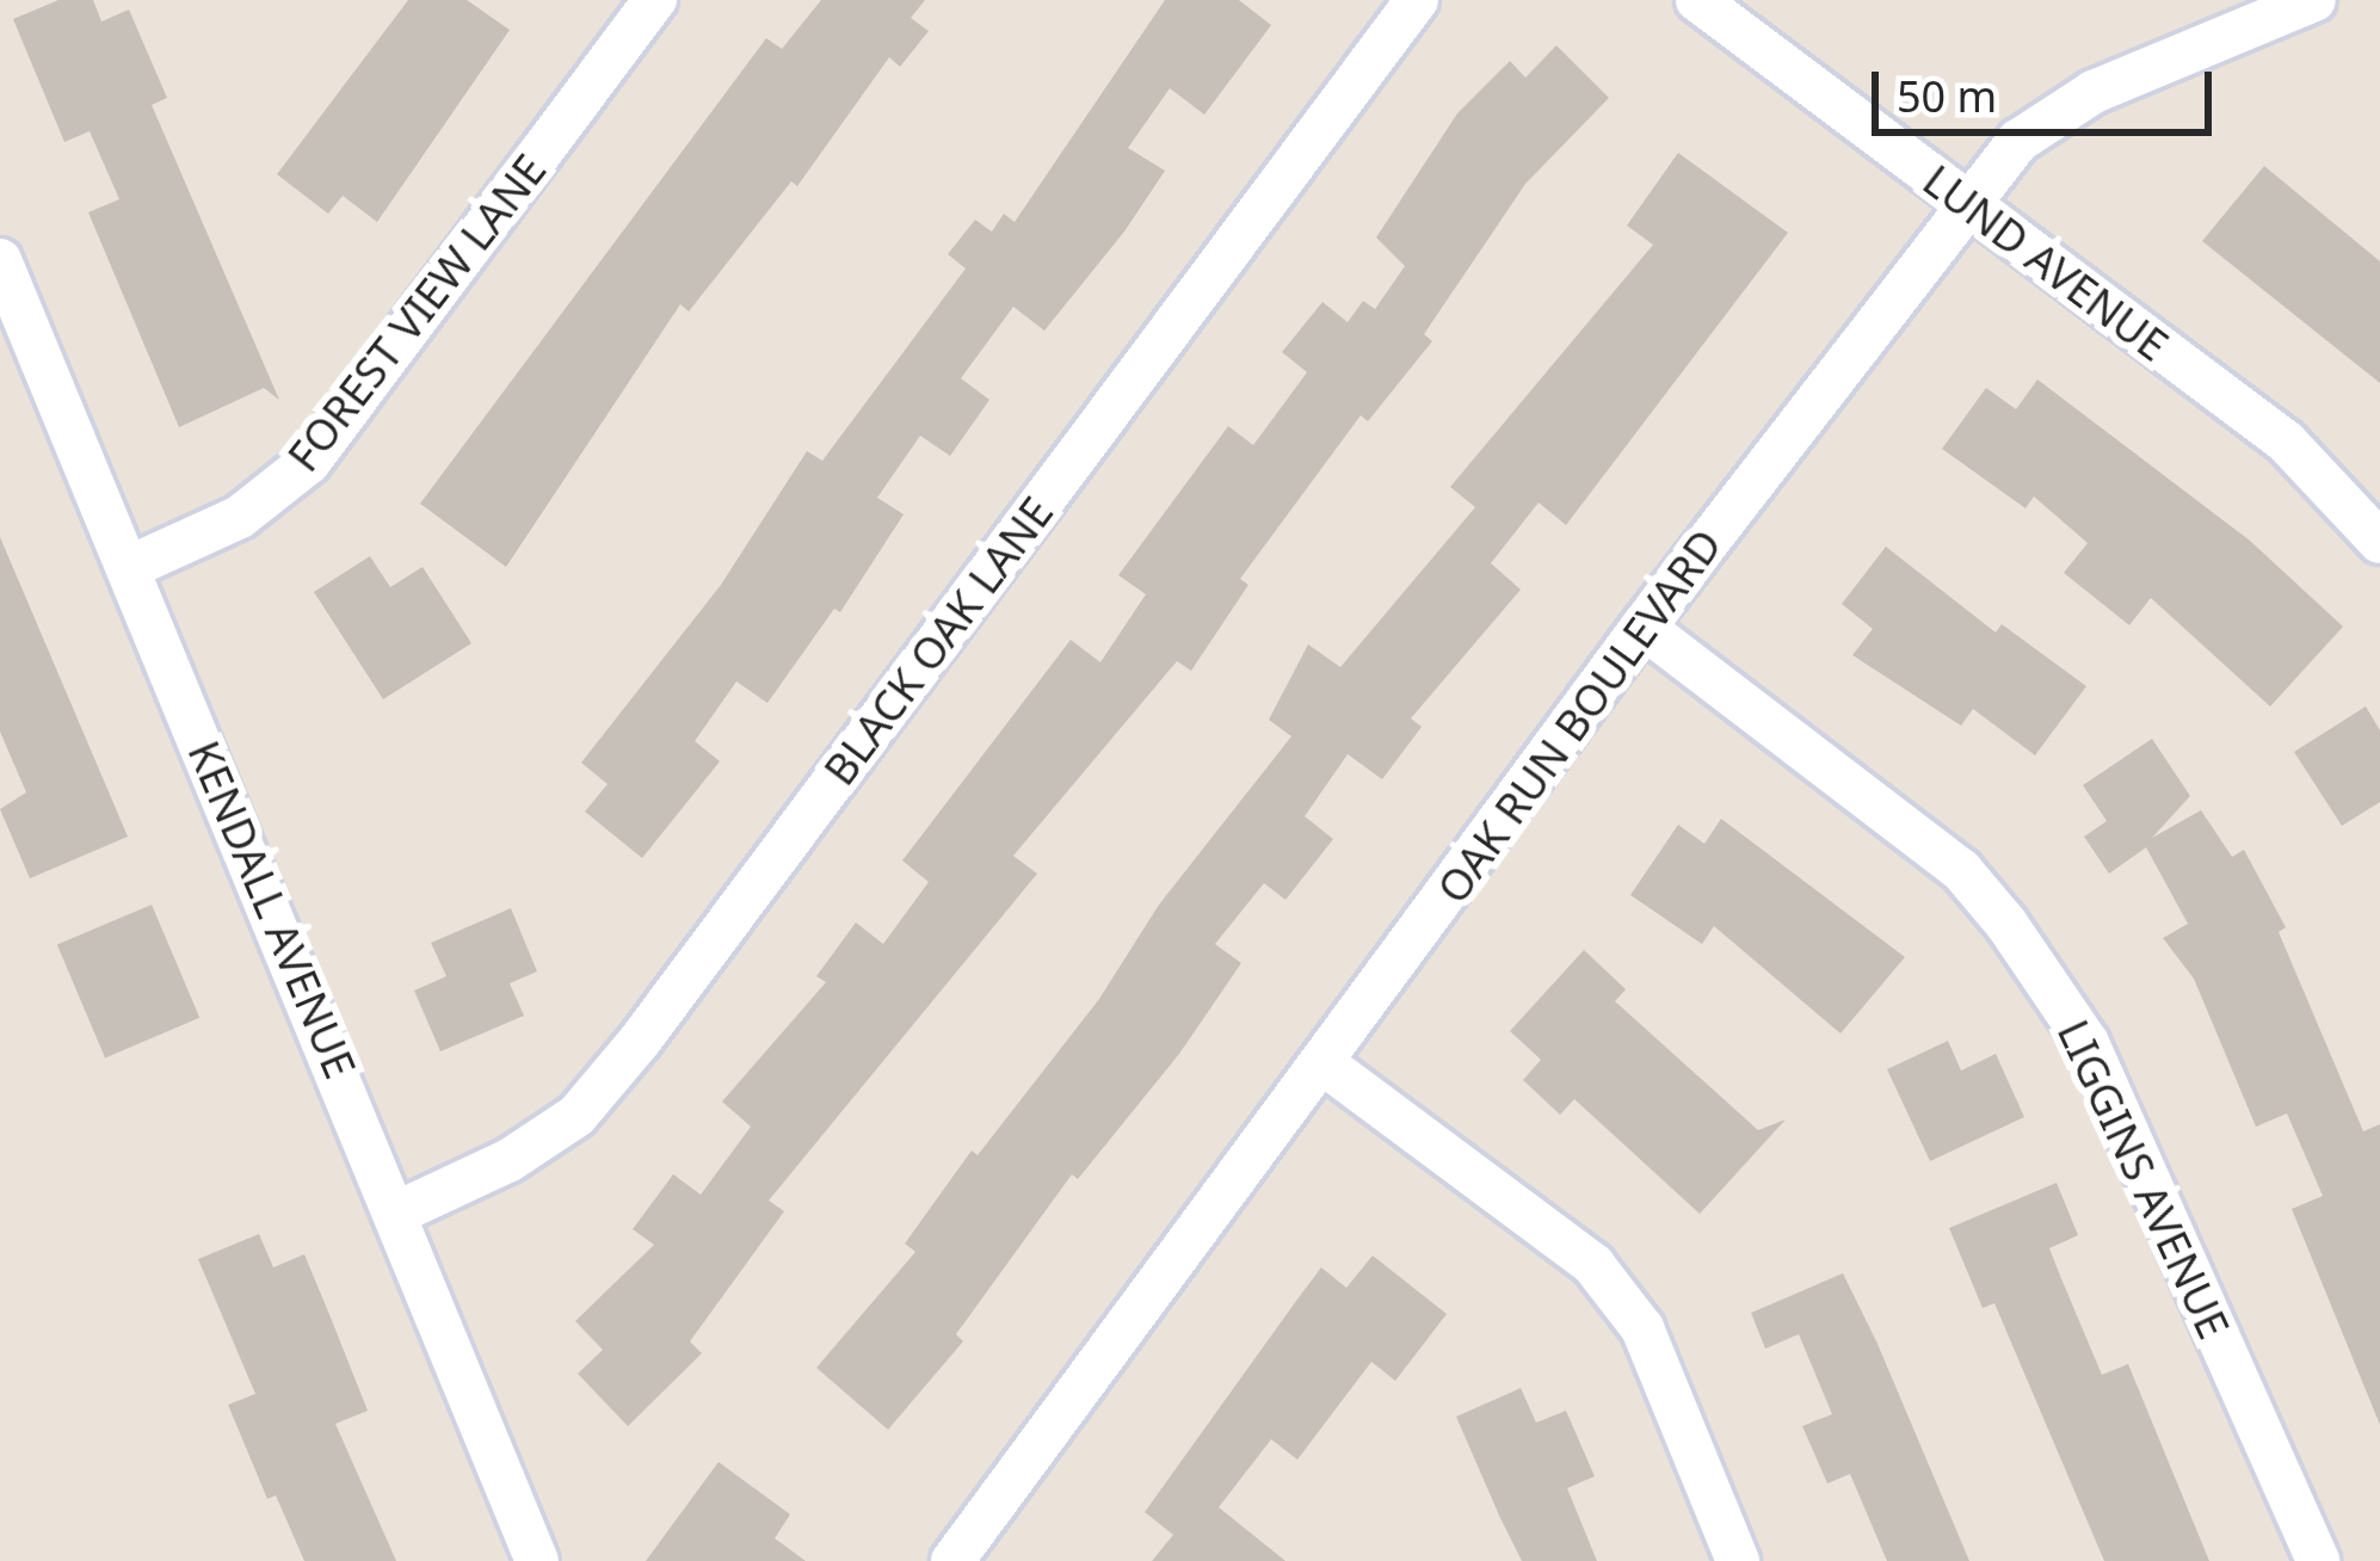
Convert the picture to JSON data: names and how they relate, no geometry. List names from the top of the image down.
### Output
{
  "streets": {
    "street": [
      "LUND AVENUE",
      "FOREST VIEW LANE",
      "BLACK OAK LANE",
      "OAK RUN BOULEVARD",
      "KENDALL AVENUE",
      "LIGGINS AVENUE"
    ]
  },
  "crossings": [
    ["LUND AVENUE", "OAK RUN BOULEVARD"],
    ["FOREST VIEW LANE", "KENDALL AVENUE"],
    ["BLACK OAK LANE", "KENDALL AVENUE"],
    ["OAK RUN BOULEVARD", "LIGGINS AVENUE"]
  ],
  "scale_bar": "50 m"
}
